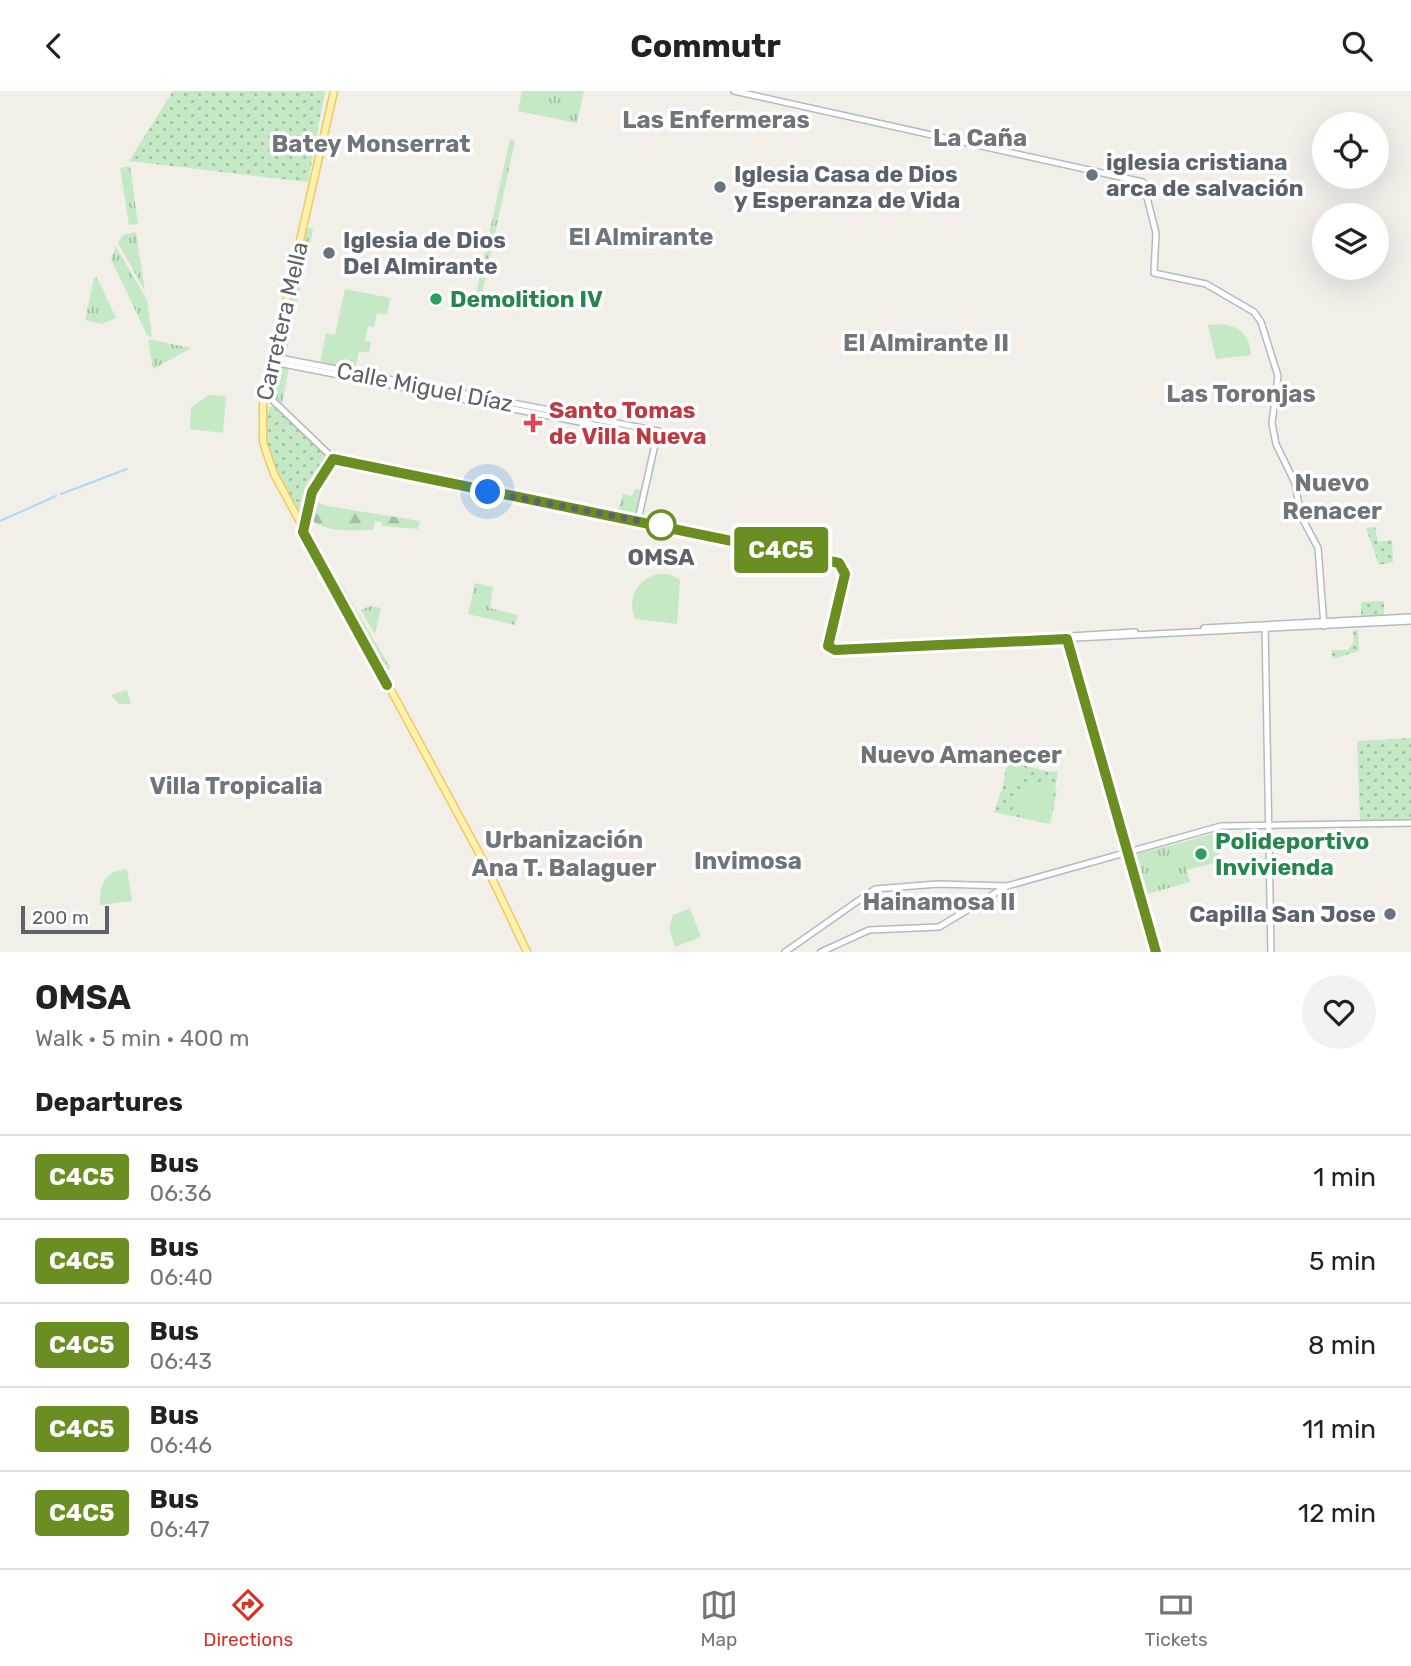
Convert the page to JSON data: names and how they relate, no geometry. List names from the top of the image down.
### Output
{
  "streets": {
    "main road": ["Carretera Mella"],
    "street": ["Calle Miguel Díaz"]
  },
  "crossings": [
    ["Carretera Mella", "Calle Miguel Díaz"]
  ],
  "districts": [
    "Las Enfermeras",
    "La Caña",
    "Batey Monserrat",
    "El Almirante",
    "El Almirante II",
    "Las Toronjas",
    "Nuevo Renacer",
    "Nuevo Amanecer",
    "Villa Tropicalia",
    "Urbanización Ana T. Balaguer",
    "Invimosa",
    "Hainamosa II"
  ],
  "places": {
    "other": [
      "iglesia cristiana arca de salvación",
      "Iglesia Casa de Dios y Esperanza de Vida",
      "Iglesia de Dios Del Almirante",
      "Demolition IV",
      "OMSA",
      "Polideportivo Invivienda",
      "Capilla San Jose"
    ],
    "health": ["Santo Tomas de Villa Nueva"]
  },
  "lines": ["bus line C4C5"],
  "scale_bar": "200 m",
  "page": {
    "header": "Commutr",
    "on_map": "C4C5",
    "scale": "200 m",
    "heading": [
      ["OMSA", "Walk · 5 min · 400 m"],
      "Departures"
    ],
    "list": [
      {
        "mark": "C4C5",
        "name": "Bus",
        "note": "06:36",
        "value": "1 min"
      },
      {
        "mark": "C4C5",
        "name": "Bus",
        "note": "06:40",
        "value": "5 min"
      },
      {
        "mark": "C4C5",
        "name": "Bus",
        "note": "06:43",
        "value": "8 min"
      },
      {
        "mark": "C4C5",
        "name": "Bus",
        "note": "06:46",
        "value": "11 min"
      },
      {
        "mark": "C4C5",
        "name": "Bus",
        "note": "06:47",
        "value": "12 min"
      }
    ],
    "tabs": ["Directions", "Map", "Tickets"]
  }
}
